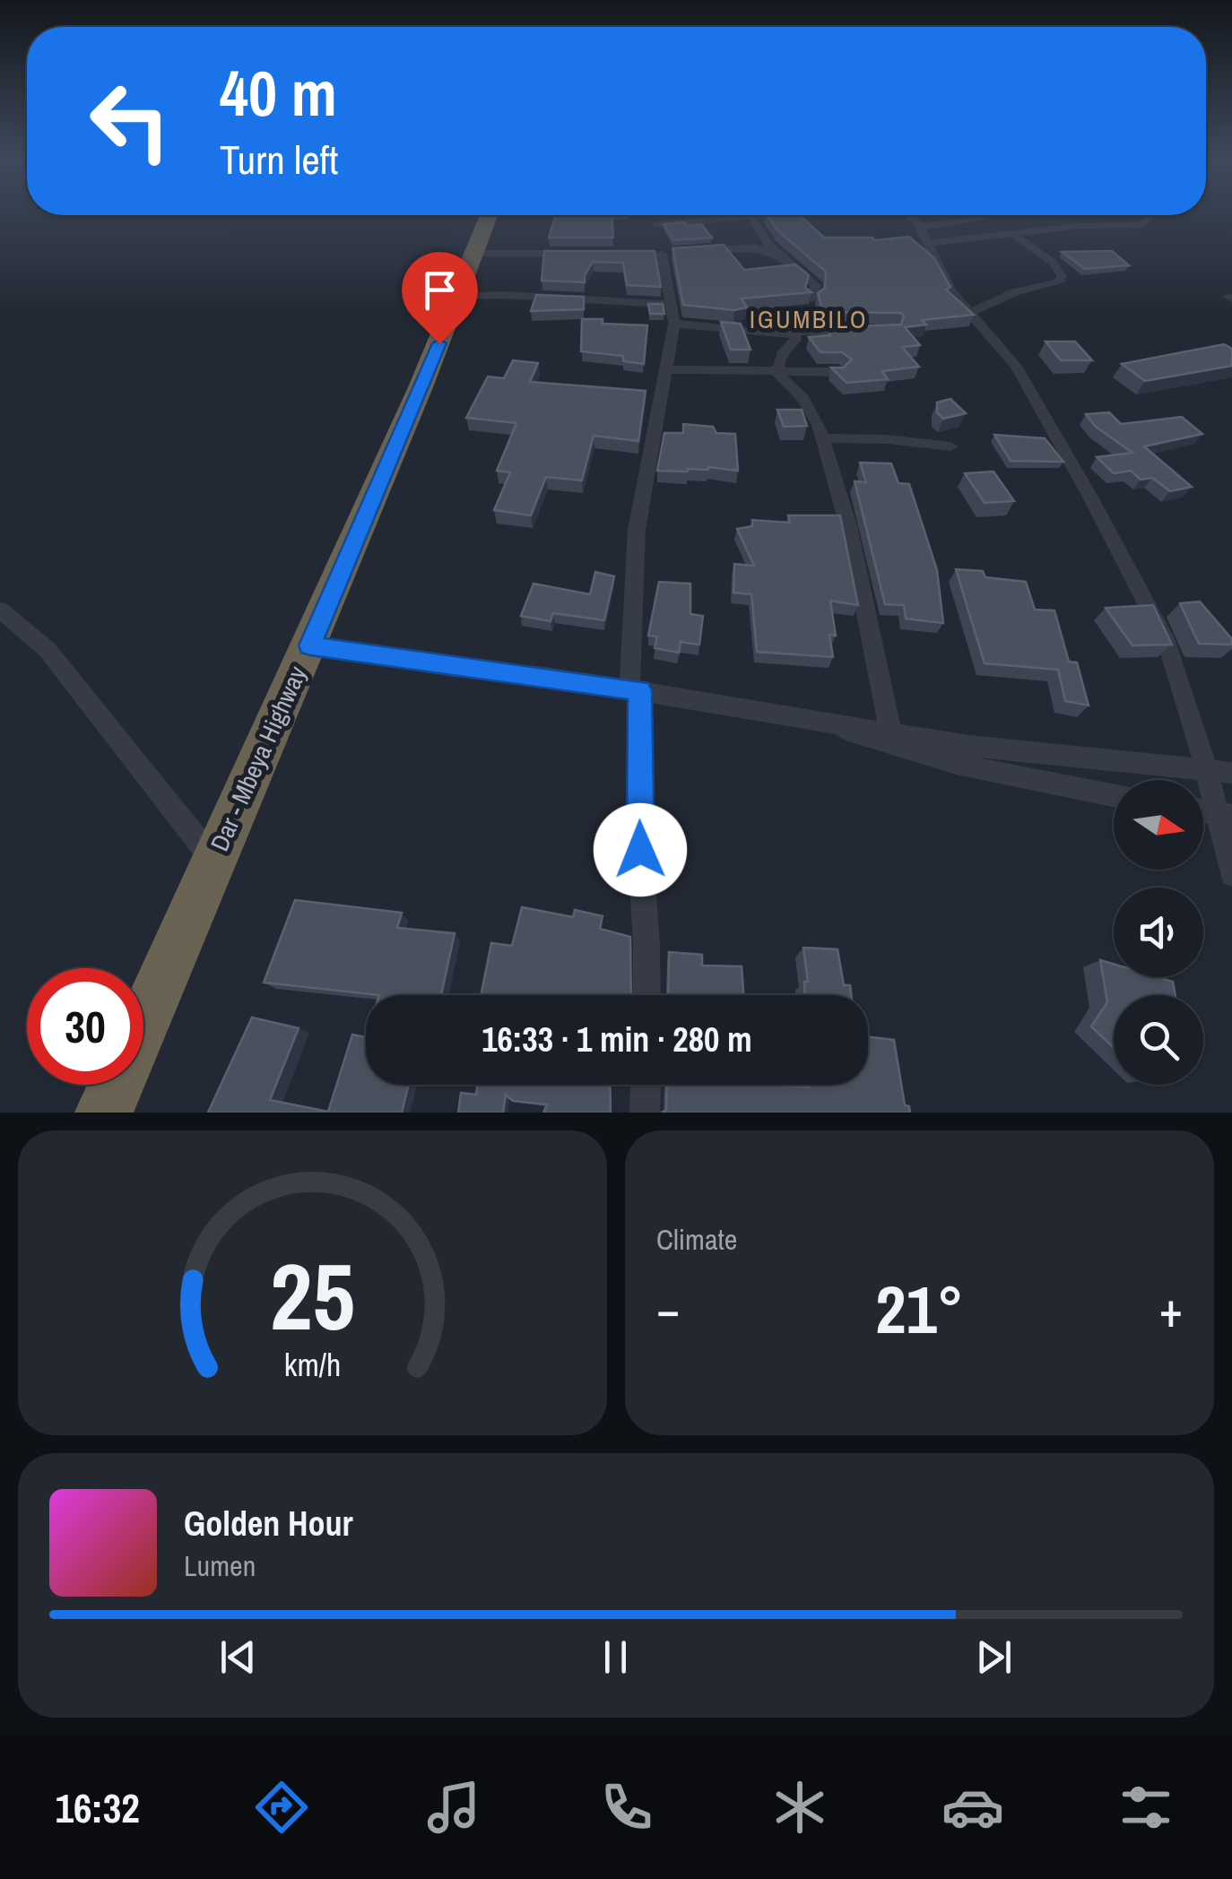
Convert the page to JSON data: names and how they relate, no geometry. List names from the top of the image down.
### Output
{
  "streets": {
    "highway": ["Dar - Mbeya Highway"]
  },
  "districts": ["IGUMBILO"],
  "north": "right",
  "page": {
    "turn": ["40 m", "Turn left"],
    "limit": "30",
    "trip": "16:33 · 1 min · 280 m",
    "tile": "Climate",
    "heat": ["−", "21°", "+"],
    "song": ["Golden Hour", "Lumen"],
    "tabs": "16:32",
    "gauge": ["25", "km/h"]
  }
}
